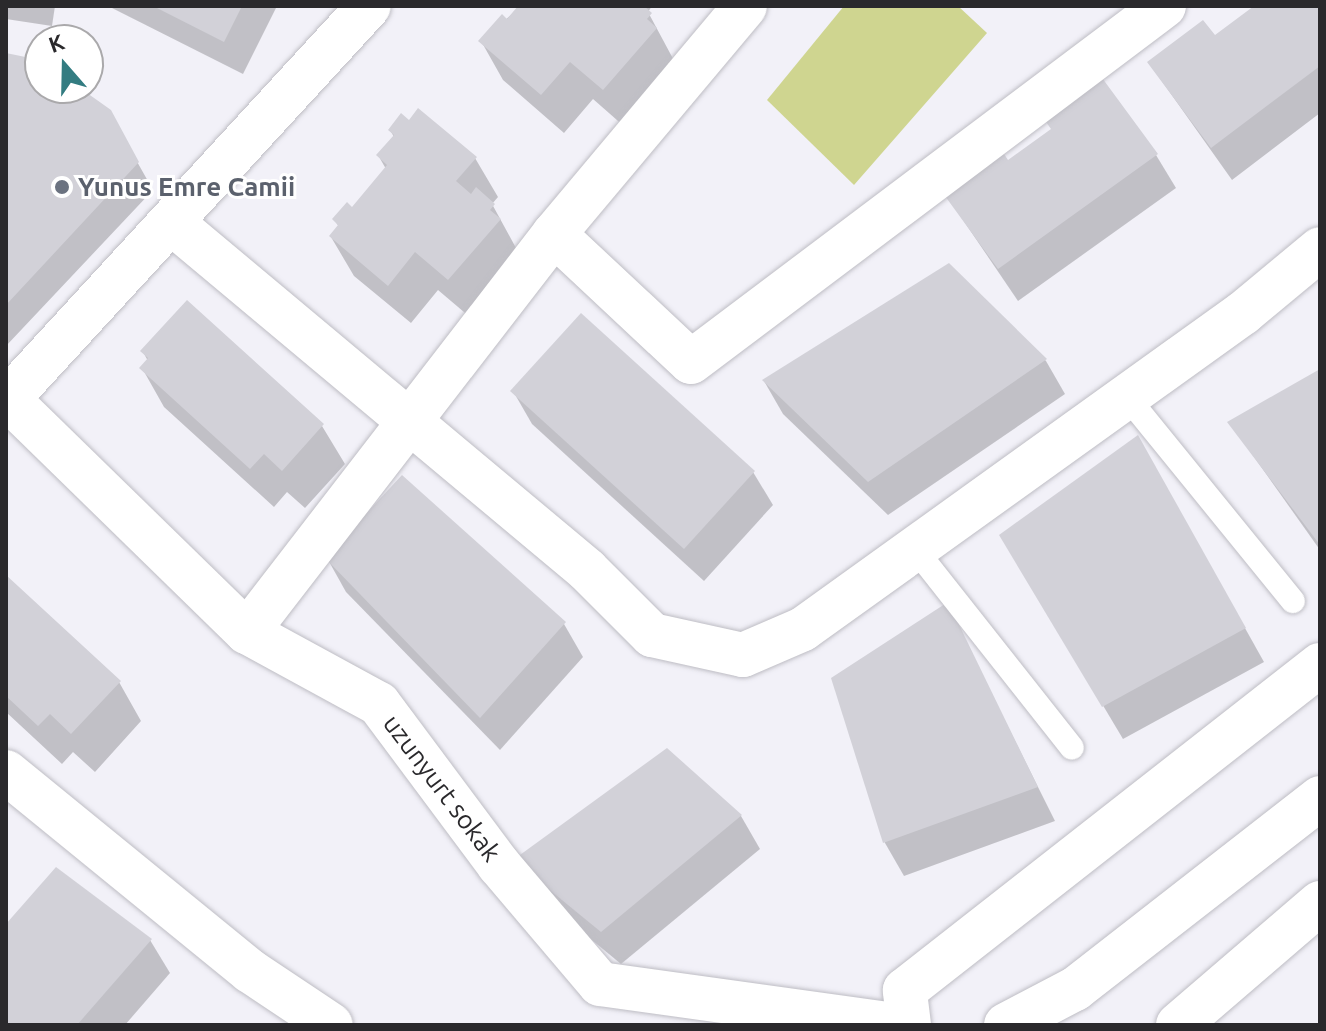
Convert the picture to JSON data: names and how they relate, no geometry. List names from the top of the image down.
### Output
{
  "streets": {
    "street": ["uzunyurt sokak"]
  },
  "places": ["Yunus Emre Camii"],
  "north": "top"
}
